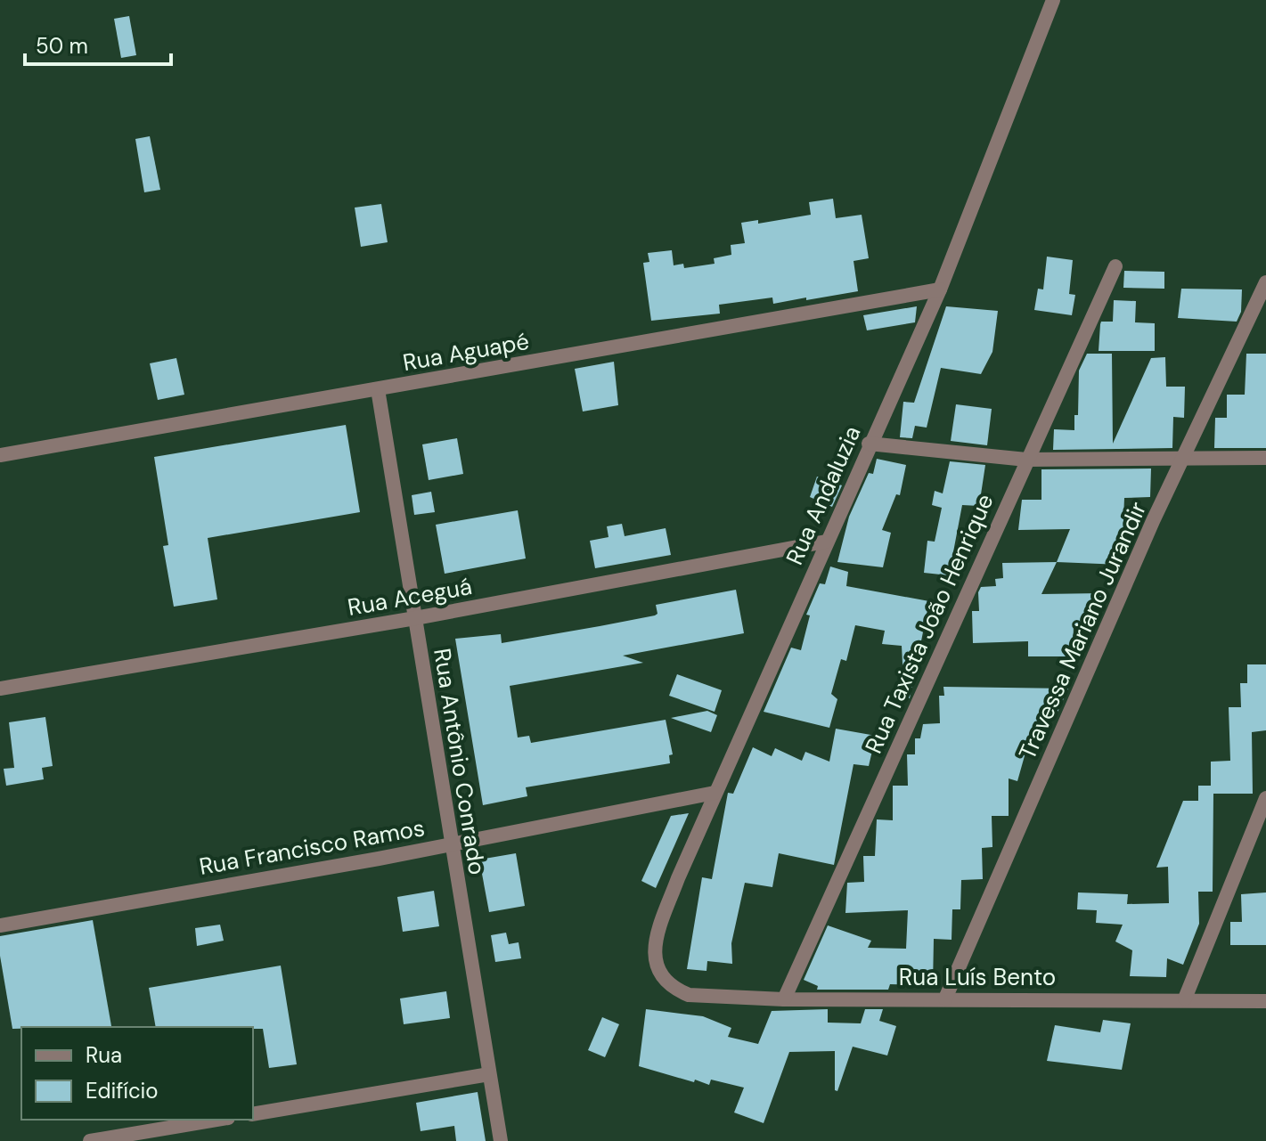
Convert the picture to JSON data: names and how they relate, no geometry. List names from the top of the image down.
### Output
{
  "streets": {
    "street": [
      "Rua Aguapé",
      "Rua Andaluzia",
      "Rua Aceguá",
      "Rua Taxista João Henrique",
      "Travessa Mariano Jurandir",
      "Rua Antônio Conrado",
      "Rua Francisco Ramos",
      "Rua Luís Bento"
    ]
  },
  "crossings": [
    ["Rua Aguapé", "Rua Andaluzia"],
    ["Rua Aguapé", "Rua Antônio Conrado"],
    ["Rua Andaluzia", "Rua Aceguá"],
    ["Rua Andaluzia", "Rua Francisco Ramos"],
    ["Rua Andaluzia", "Rua Luís Bento"],
    ["Rua Aceguá", "Rua Antônio Conrado"],
    ["Rua Taxista João Henrique", "Rua Luís Bento"],
    ["Travessa Mariano Jurandir", "Rua Luís Bento"],
    ["Rua Antônio Conrado", "Rua Francisco Ramos"]
  ],
  "legend": ["Rua", "Edifício"],
  "scale_bar": "50 m"
}
